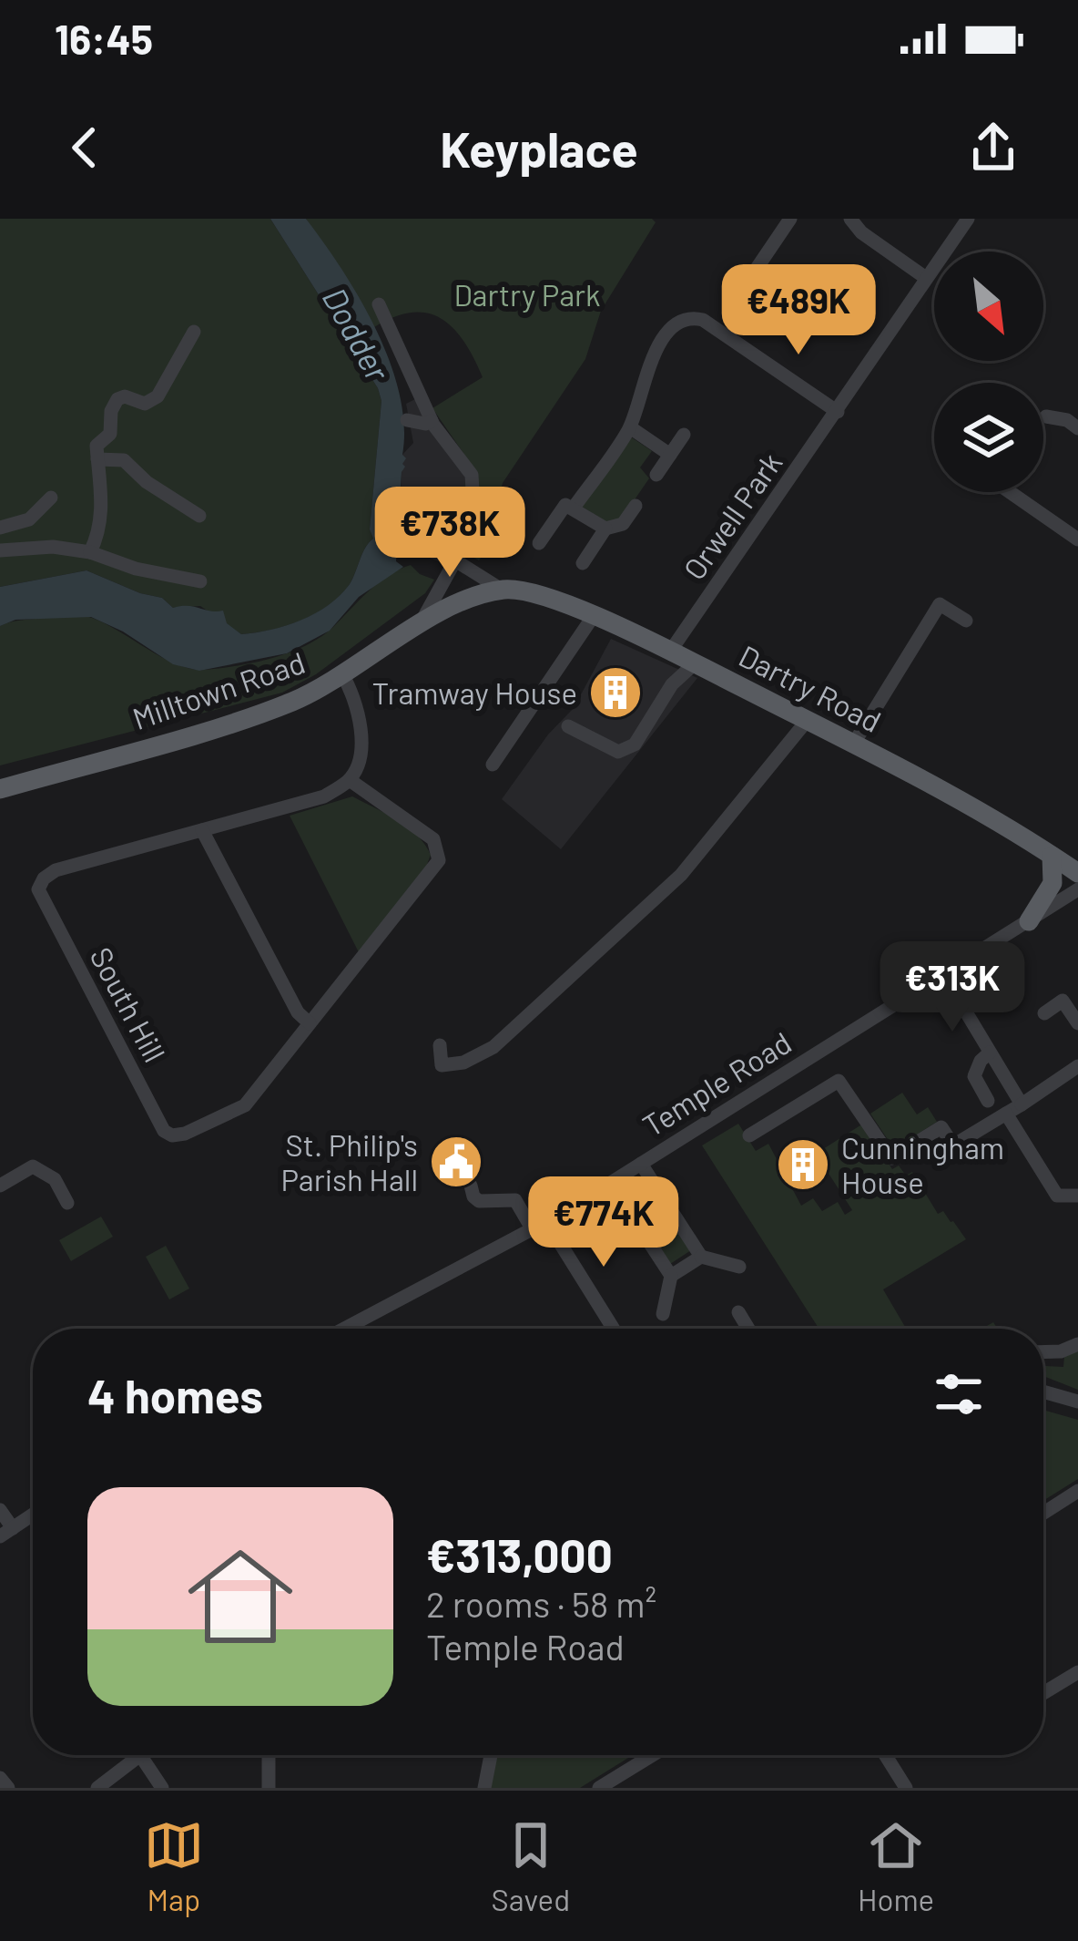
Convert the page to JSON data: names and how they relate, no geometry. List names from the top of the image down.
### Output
{
  "streets": {
    "main road": ["Dartry Road", "Milltown Road"],
    "street": ["Orwell Park", "South Hill", "Temple Road"]
  },
  "crossings": [
    ["Orwell Park", "Dartry Road"],
    ["Dartry Road", "Milltown Road"]
  ],
  "water": ["Dodder"],
  "parks": ["Dartry Park"],
  "places": {
    "building": ["Tramway House", "Cunningham House"],
    "public building": ["St. Philip's Parish Hall"]
  },
  "north": "bottom right",
  "page": {
    "status": "16:45",
    "header": "Keyplace",
    "price": [
      "€489K",
      "€738K",
      "€313K",
      "€774K"
    ],
    "heading": "4 homes",
    "list": [
      {
        "name": "€313,000",
        "note": "2 rooms · 58 m² · Temple Road"
      }
    ],
    "tabs": ["Map", "Saved", "Home"]
  }
}
